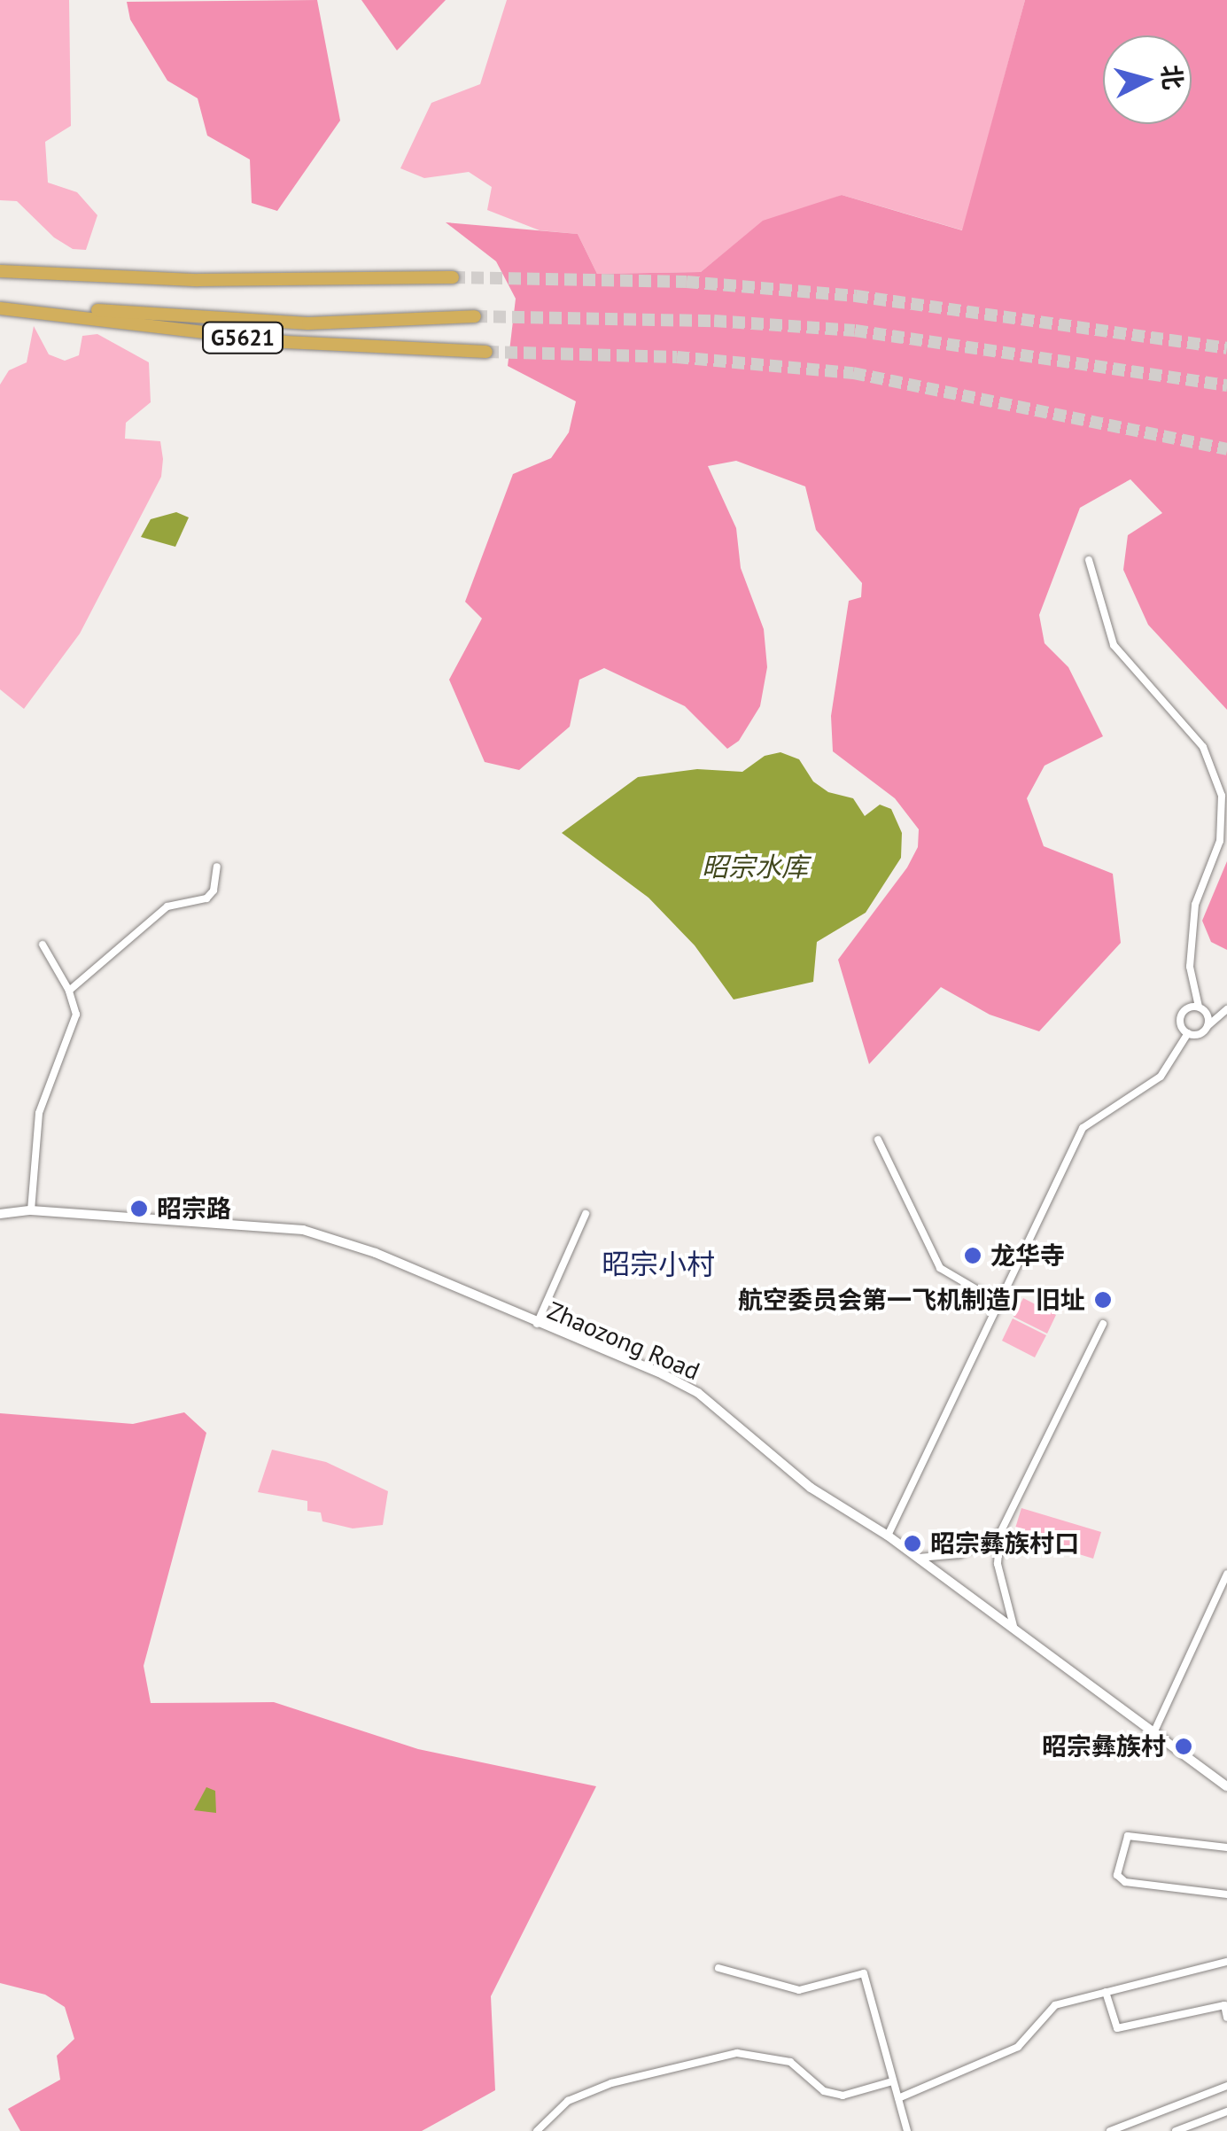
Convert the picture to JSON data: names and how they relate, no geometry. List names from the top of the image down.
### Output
{
  "streets": {
    "highway": ["G5621"],
    "street": ["Zhaozong Road"]
  },
  "districts": ["昭宗小村"],
  "water": ["昭宗水库"],
  "places": [
    "昭宗路",
    "龙华寺",
    "航空委员会第一飞机制造厂旧址",
    "昭宗彝族村口",
    "昭宗彝族村"
  ],
  "north": "right"
}
